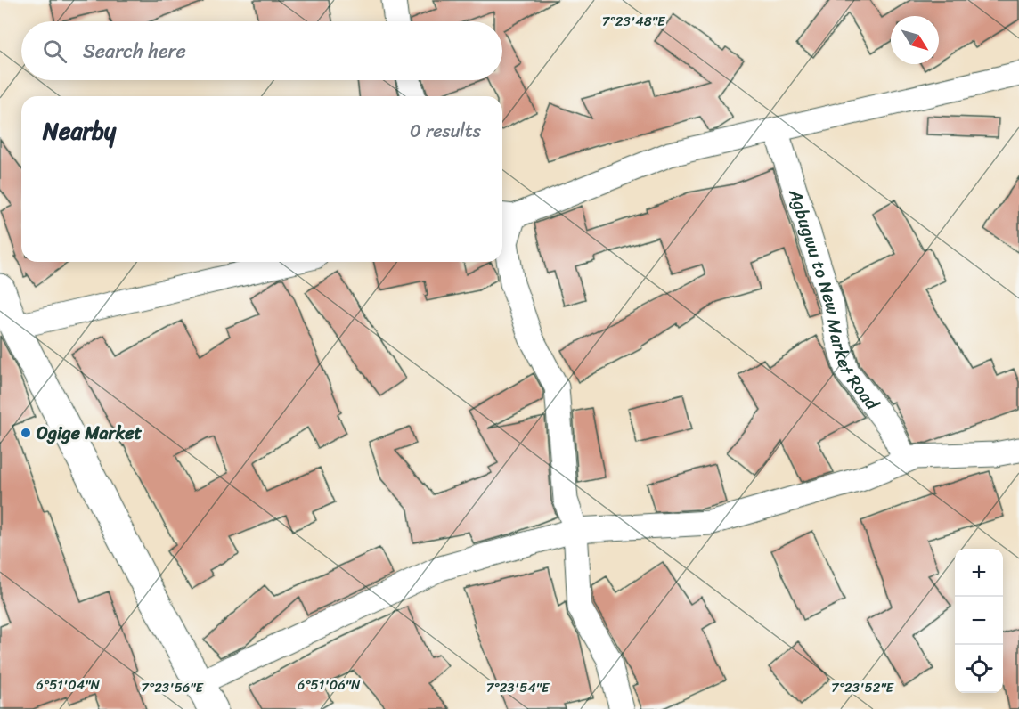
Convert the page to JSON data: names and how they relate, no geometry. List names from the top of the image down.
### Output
{
  "streets": {
    "street": ["Agbugwu to New Market Road"]
  },
  "places": ["Ogige Market"],
  "north": "bottom right",
  "page": {
    "search": "Search here",
    "heading": ["Nearby", "0 results"],
    "map_buttons": ["+", "−"]
  },
  "coordinates": [
    "7°23'48\"E",
    "6°51'04\"N",
    "6°51'06\"N",
    "7°23'56\"E",
    "7°23'54\"E",
    "7°23'52\"E"
  ]
}
